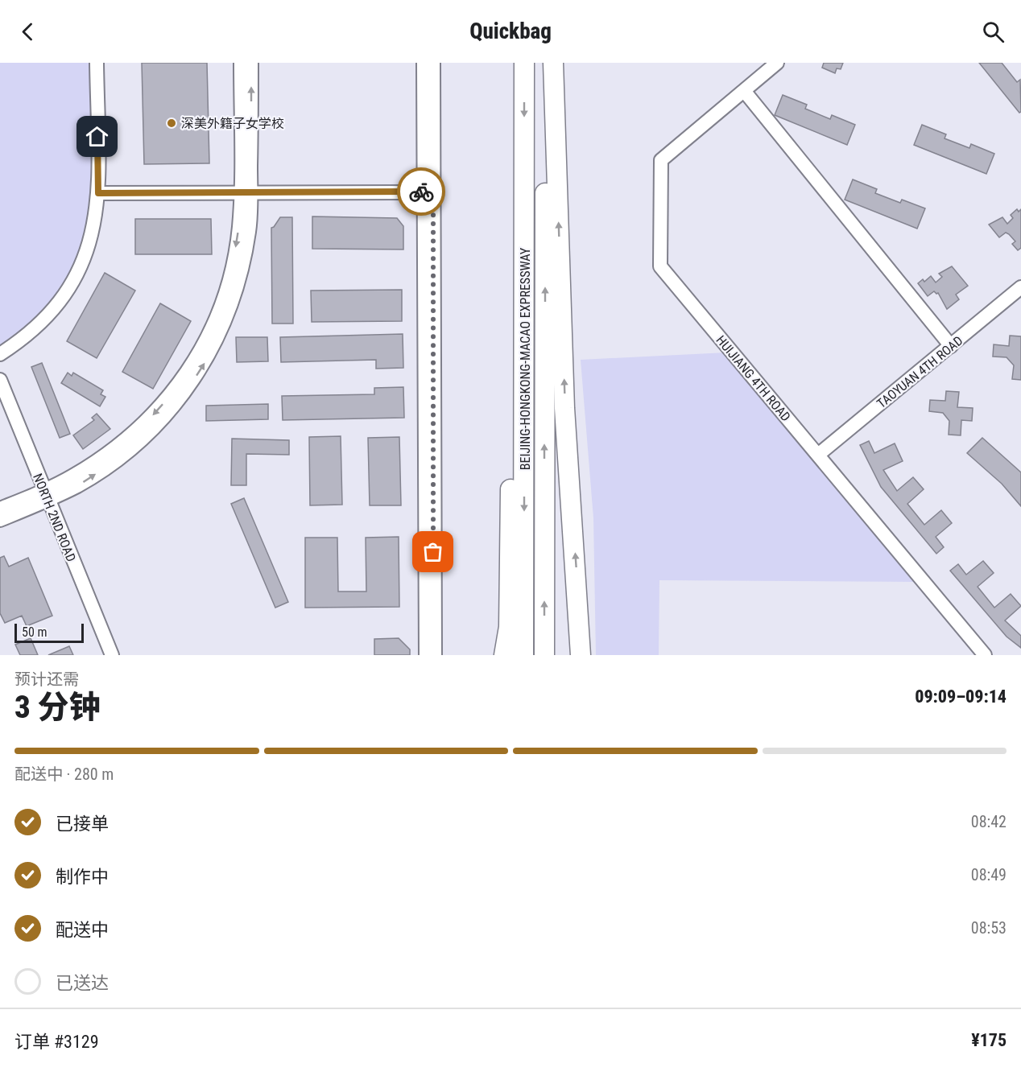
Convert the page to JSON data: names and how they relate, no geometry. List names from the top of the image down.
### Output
{
  "streets": {
    "highway": ["BEIJING-HONGKONG-MACAO EXPRESSWAY"],
    "street": ["TAOYUAN 4TH ROAD", "HUIJIANG 4TH ROAD", "NORTH 2ND ROAD"]
  },
  "crossings": [
    ["TAOYUAN 4TH ROAD", "HUIJIANG 4TH ROAD"]
  ],
  "places": ["深美外籍子女学校"],
  "scale_bar": "50 m",
  "page": {
    "header": "Quickbag",
    "scale": "50 m",
    "heading": ["3 分钟", "预计还需", "09:09–09:14"],
    "panel": ["订单 #3129", "¥175"],
    "bar": "配送中 · 280 m",
    "list": [
      ["已接单", "08:42"],
      ["制作中", "08:49"],
      ["配送中", "08:53"],
      "已送达"
    ]
  }
}
